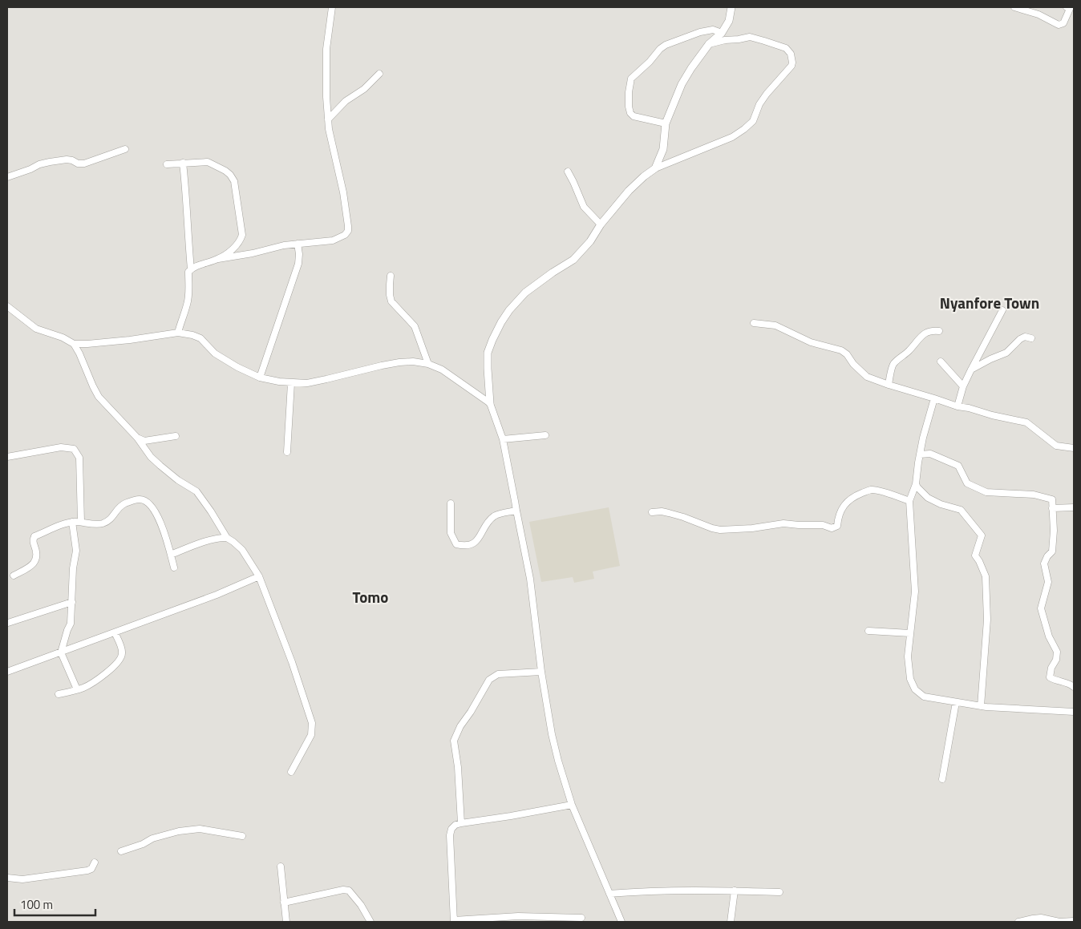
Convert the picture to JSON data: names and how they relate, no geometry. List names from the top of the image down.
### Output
{
  "districts": ["Nyanfore Town", "Tomo"],
  "scale_bar": "100 m"
}
